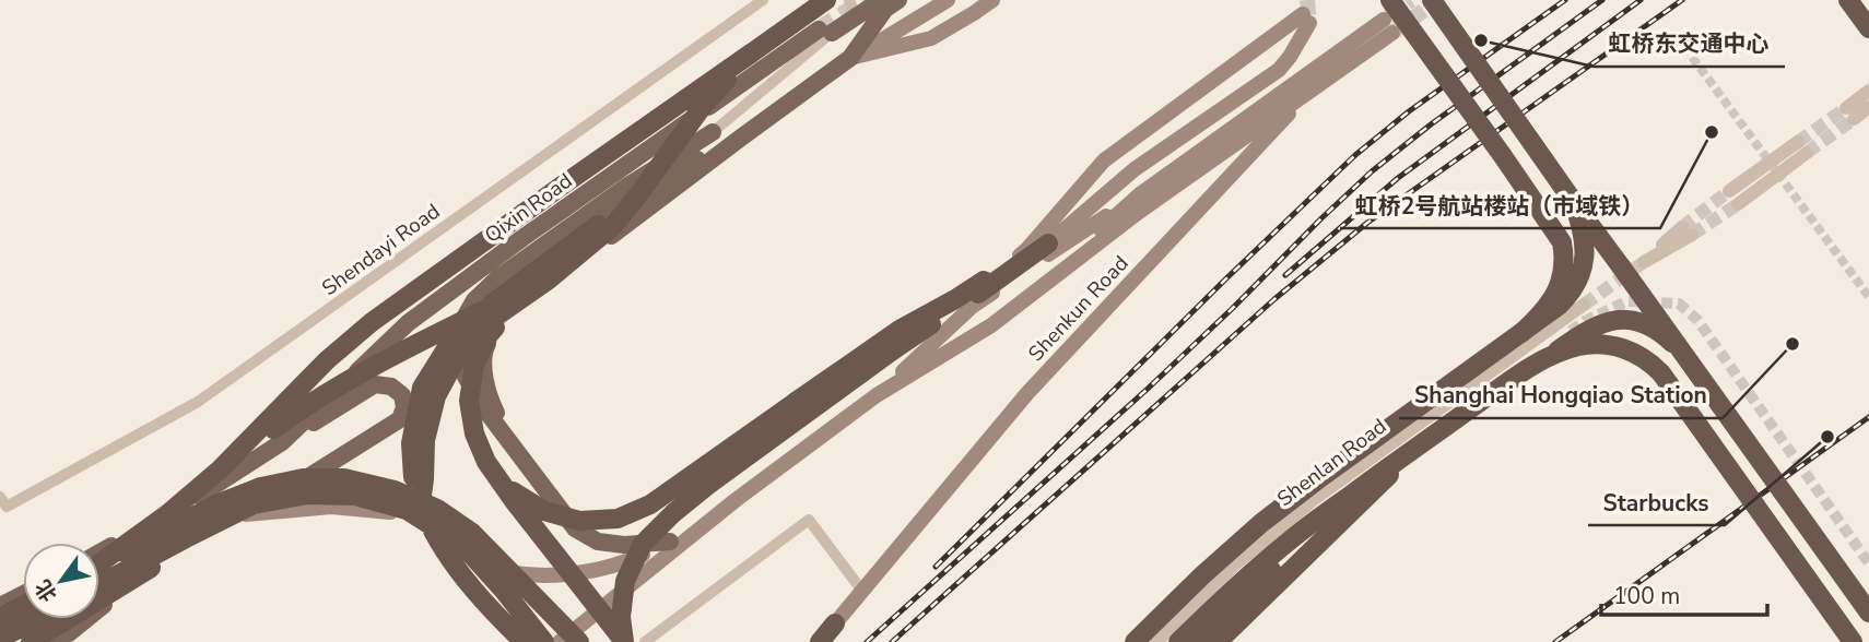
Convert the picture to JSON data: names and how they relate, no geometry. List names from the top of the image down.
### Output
{
  "streets": {
    "main road": ["Qixin Road", "Shenkun Road"],
    "street": ["Shendayi Road", "Shenlan Road"]
  },
  "places": [
    "虹桥东交通中心",
    "虹桥2号航站楼站（市域铁）",
    "Shanghai Hongqiao Station",
    "Starbucks"
  ],
  "scale_bar": "100 m",
  "north": "bottom left"
}
